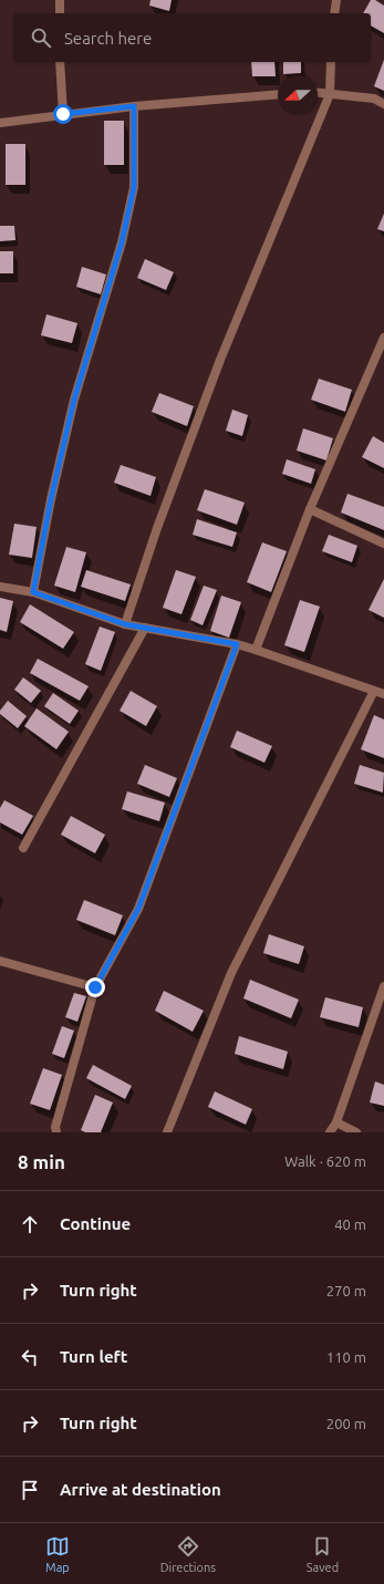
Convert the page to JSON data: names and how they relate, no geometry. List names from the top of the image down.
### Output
{
  "north": "left",
  "page": {
    "search": "Search here",
    "heading": ["8 min", "Walk · 620 m"],
    "list": [
      ["Continue", "40 m"],
      ["Turn right", "270 m"],
      ["Turn left", "110 m"],
      ["Turn right", "200 m"],
      "Arrive at destination"
    ],
    "nav": ["Map", "Directions", "Saved"]
  }
}
